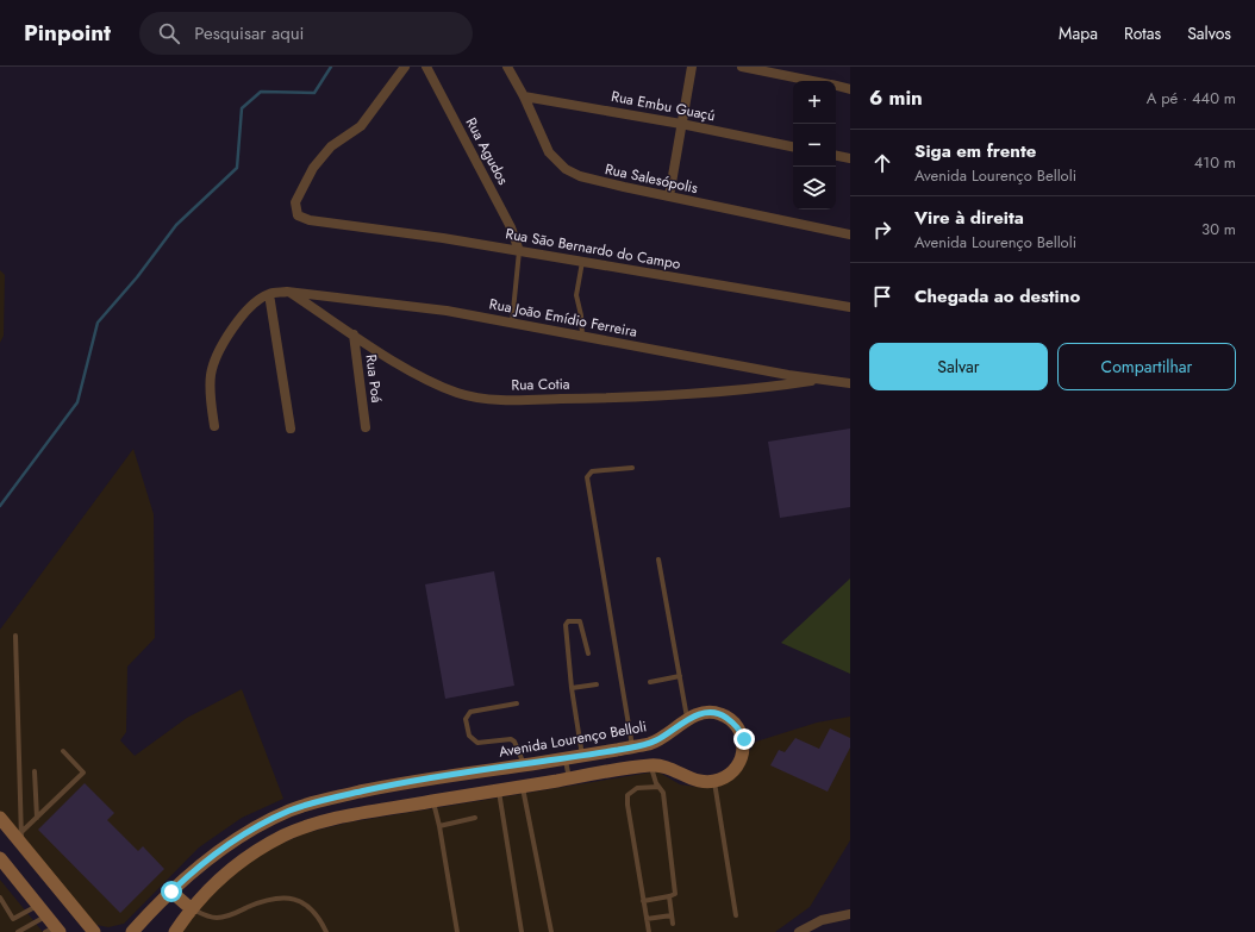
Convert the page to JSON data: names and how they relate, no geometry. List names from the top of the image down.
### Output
{
  "streets": {
    "street": [
      "Rua Embu Guaçú",
      "Rua Agudos",
      "Rua Salesópolis",
      "Rua São Bernardo do Campo",
      "Rua João Emídio Ferreira",
      "Rua Poá",
      "Rua Cotia",
      "Avenida Lourenço Belloli"
    ]
  },
  "crossings": [
    ["Rua Embu Guaçú", "Rua Salesópolis"],
    ["Rua Agudos", "Rua São Bernardo do Campo"],
    ["Rua João Emídio Ferreira", "Rua Cotia"],
    ["Rua Poá", "Rua Cotia"]
  ],
  "page": {
    "header": "Pinpoint",
    "search": "Pesquisar aqui",
    "nav": ["Mapa", "Rotas", "Salvos"],
    "heading": ["6 min", "A pé · 440 m"],
    "map_buttons": ["+", "−"],
    "list": [
      ["Siga em frente", "Avenida Lourenço Belloli", "410 m"],
      ["Vire à direita", "Avenida Lourenço Belloli", "30 m"],
      "Chegada ao destino"
    ],
    "buttons": ["Salvar", "Compartilhar"]
  }
}
